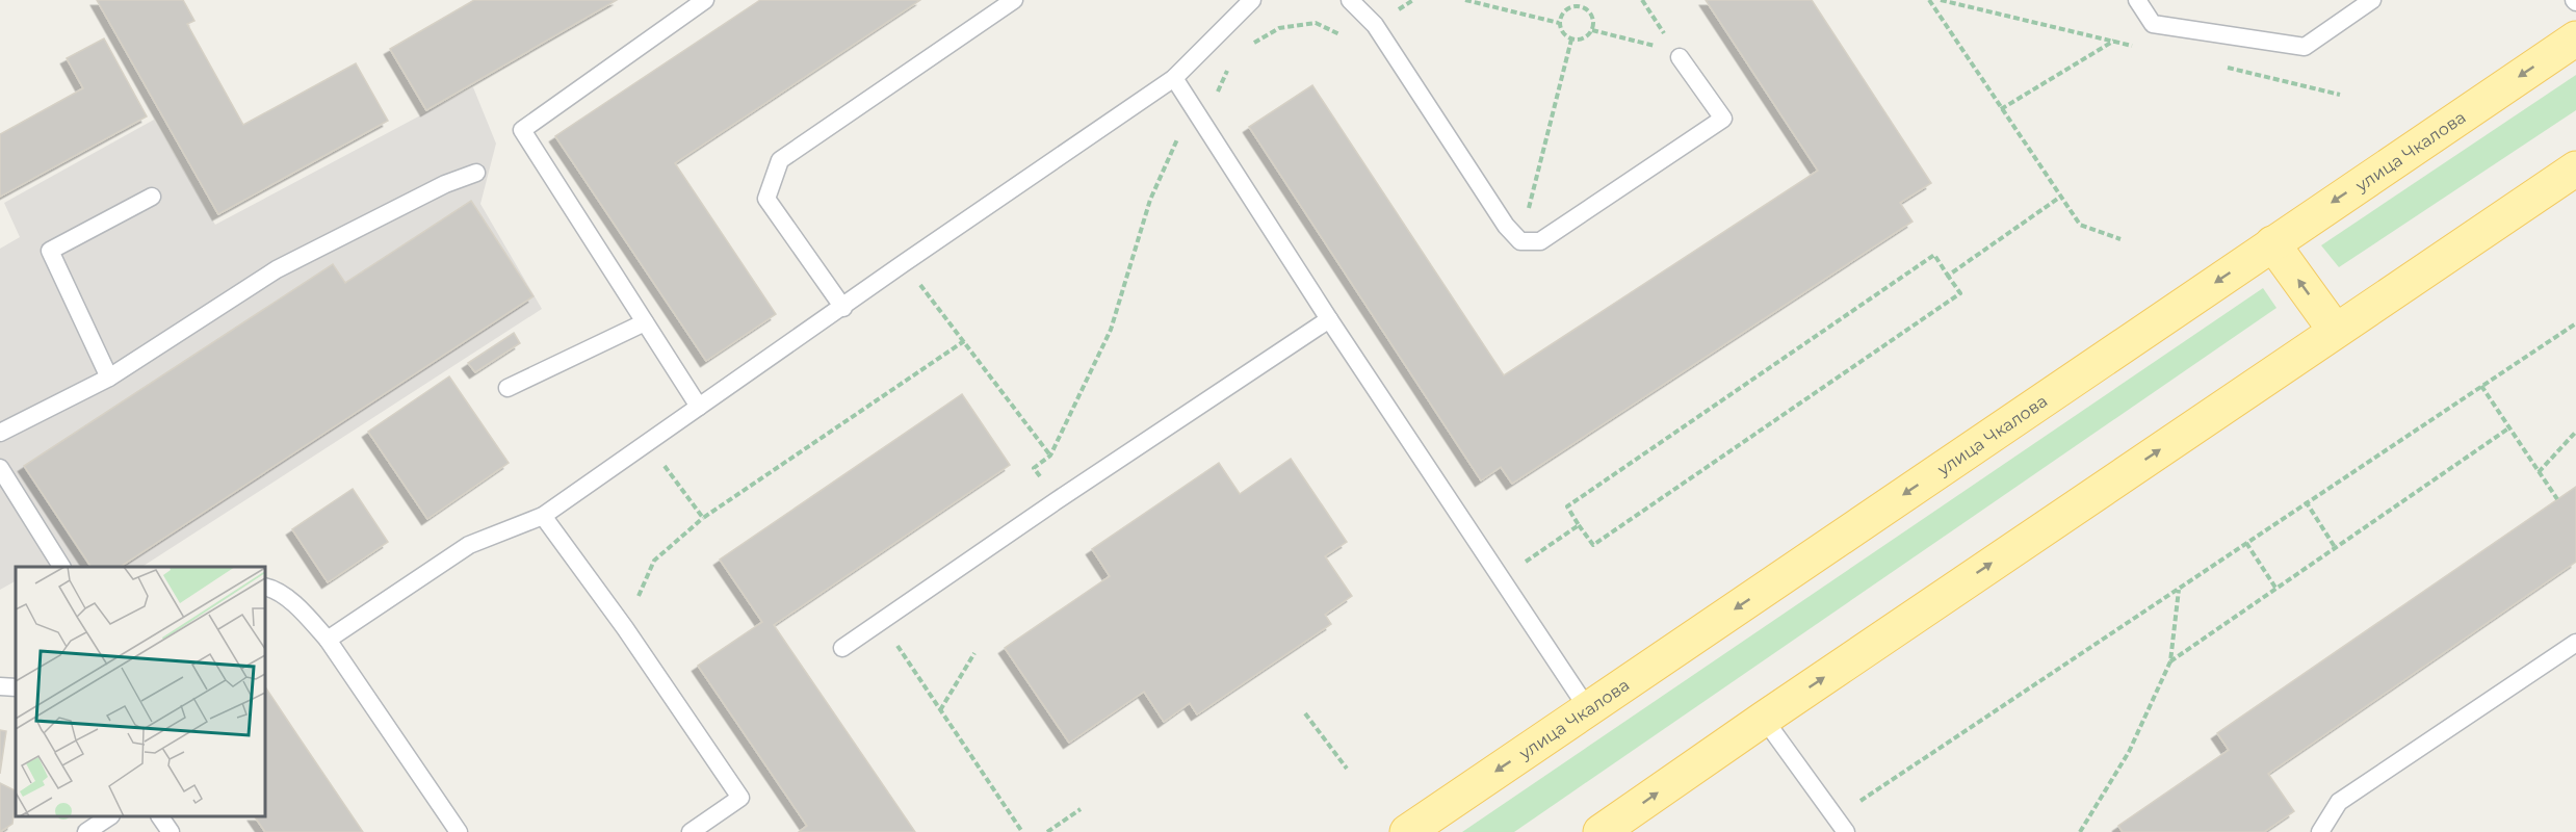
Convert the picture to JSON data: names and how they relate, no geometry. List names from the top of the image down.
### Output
{
  "streets": {
    "main road": ["улица Чкалова"]
  }
}
